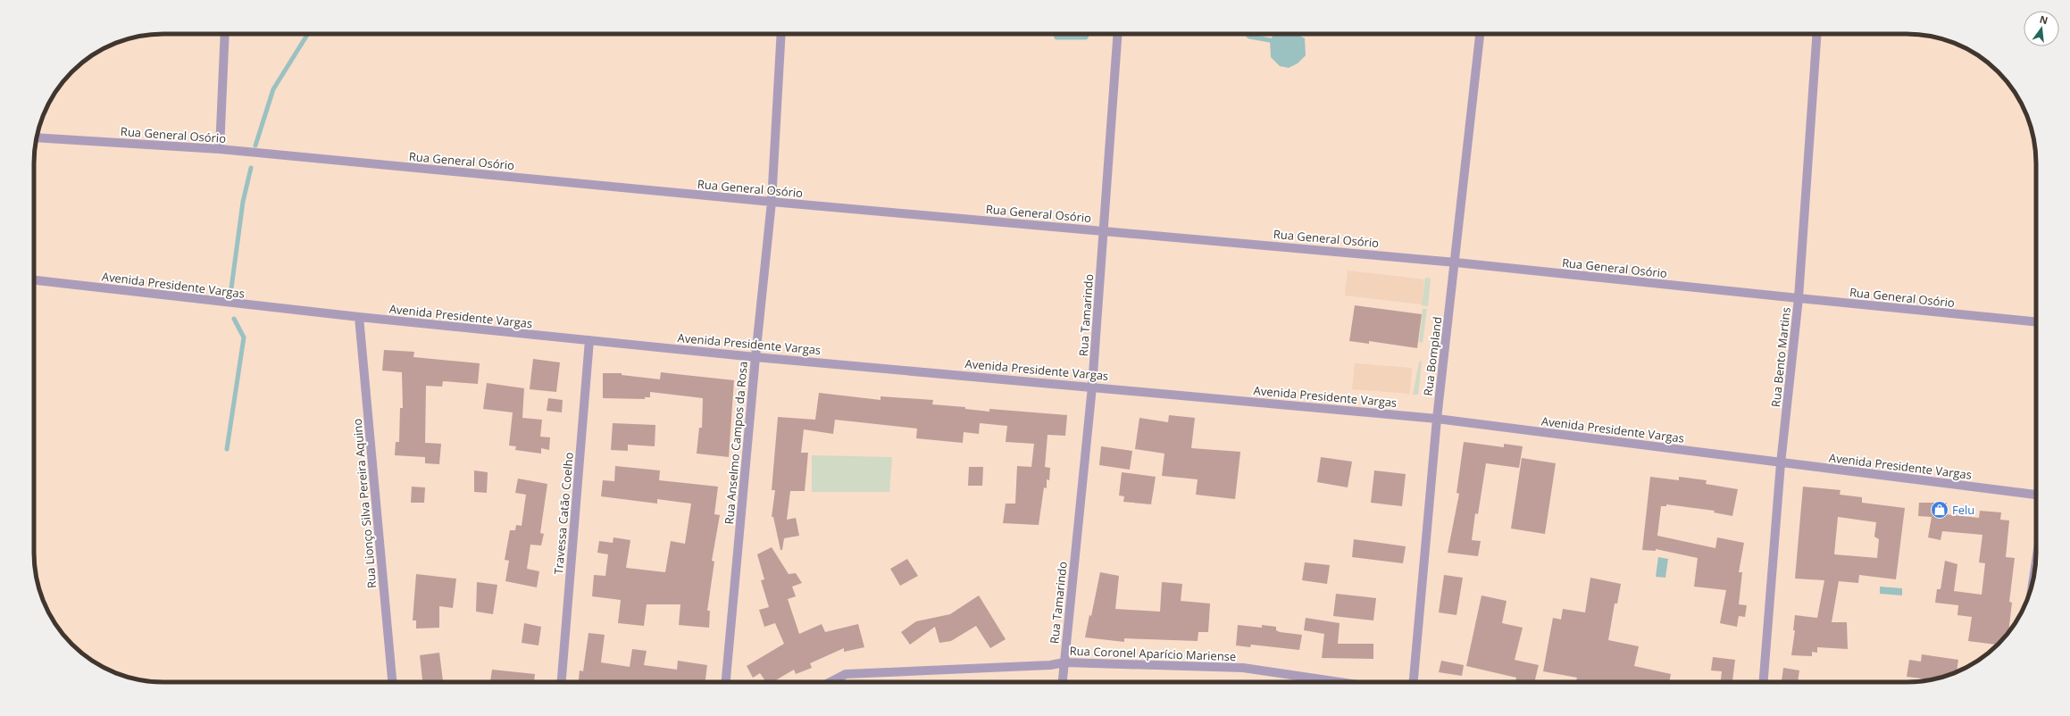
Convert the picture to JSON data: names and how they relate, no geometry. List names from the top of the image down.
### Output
{
  "streets": {
    "street": [
      "Rua General Osório",
      "Avenida Presidente Vargas",
      "Rua Tamarindo",
      "Rua Bompland",
      "Rua Bento Martins",
      "Rua Anselmo Campos da Rosa",
      "Rua Lionço Silva Pereira Aquino",
      "Travessa Catão Coelho",
      "Rua Coronel Aparício Mariense"
    ]
  },
  "crossings": [
    ["Rua General Osório", "Rua Tamarindo"],
    ["Rua General Osório", "Rua Bompland"],
    ["Rua General Osório", "Rua Bento Martins"],
    ["Rua General Osório", "Rua Anselmo Campos da Rosa"],
    ["Avenida Presidente Vargas", "Rua Tamarindo"],
    ["Avenida Presidente Vargas", "Rua Bompland"],
    ["Avenida Presidente Vargas", "Rua Bento Martins"],
    ["Avenida Presidente Vargas", "Rua Anselmo Campos da Rosa"],
    ["Avenida Presidente Vargas", "Rua Lionço Silva Pereira Aquino"],
    ["Avenida Presidente Vargas", "Travessa Catão Coelho"],
    ["Rua Tamarindo", "Rua Coronel Aparício Mariense"]
  ],
  "places": {
    "shop": ["Felu"]
  },
  "north": "top"
}
